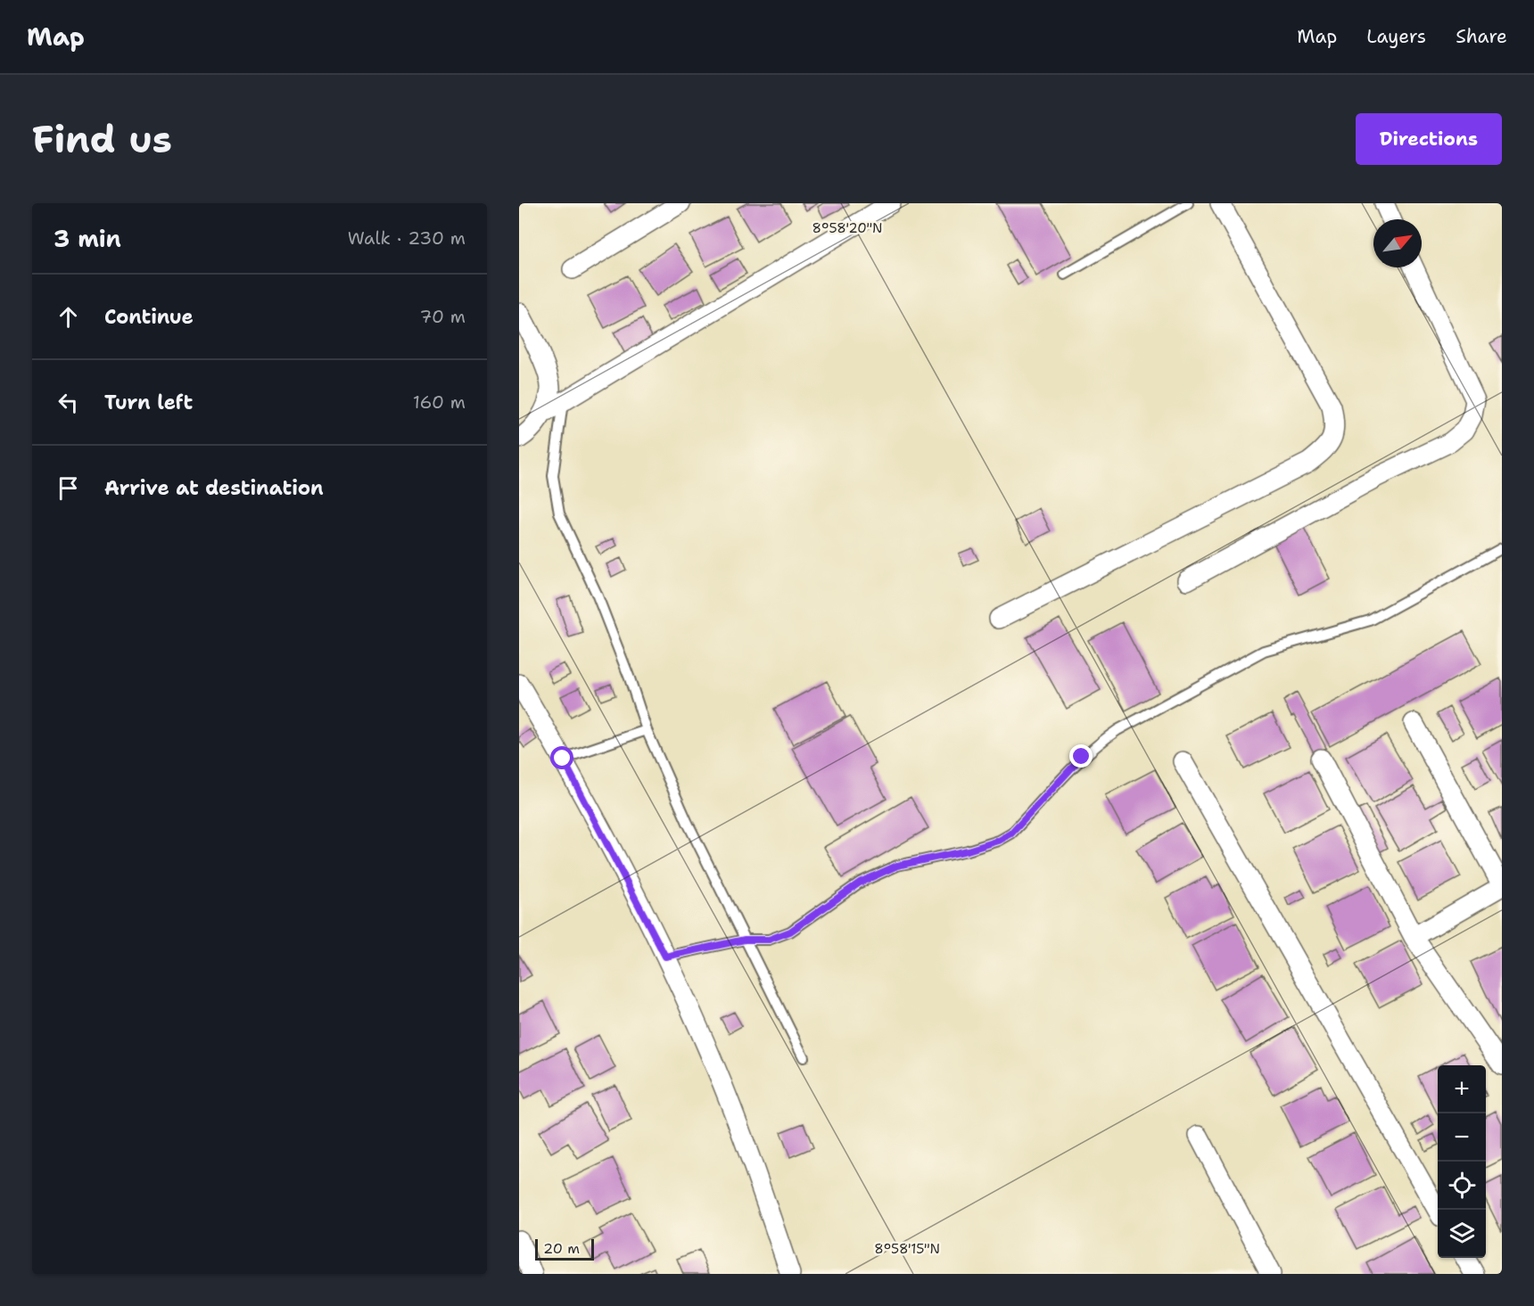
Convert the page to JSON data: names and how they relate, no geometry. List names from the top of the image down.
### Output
{
  "scale_bar": "20 m",
  "north": "top right",
  "page": {
    "header": "Map",
    "nav": ["Map", "Layers", "Share"],
    "buttons": "Directions",
    "title": "Find us",
    "heading": ["3 min", "Walk · 230 m"],
    "list": [
      ["Continue", "70 m"],
      ["Turn left", "160 m"],
      "Arrive at destination"
    ],
    "map_buttons": ["+", "−"],
    "scale": "20 m"
  },
  "coordinates": ["8°58'20\"N", "8°58'15\"N"]
}
